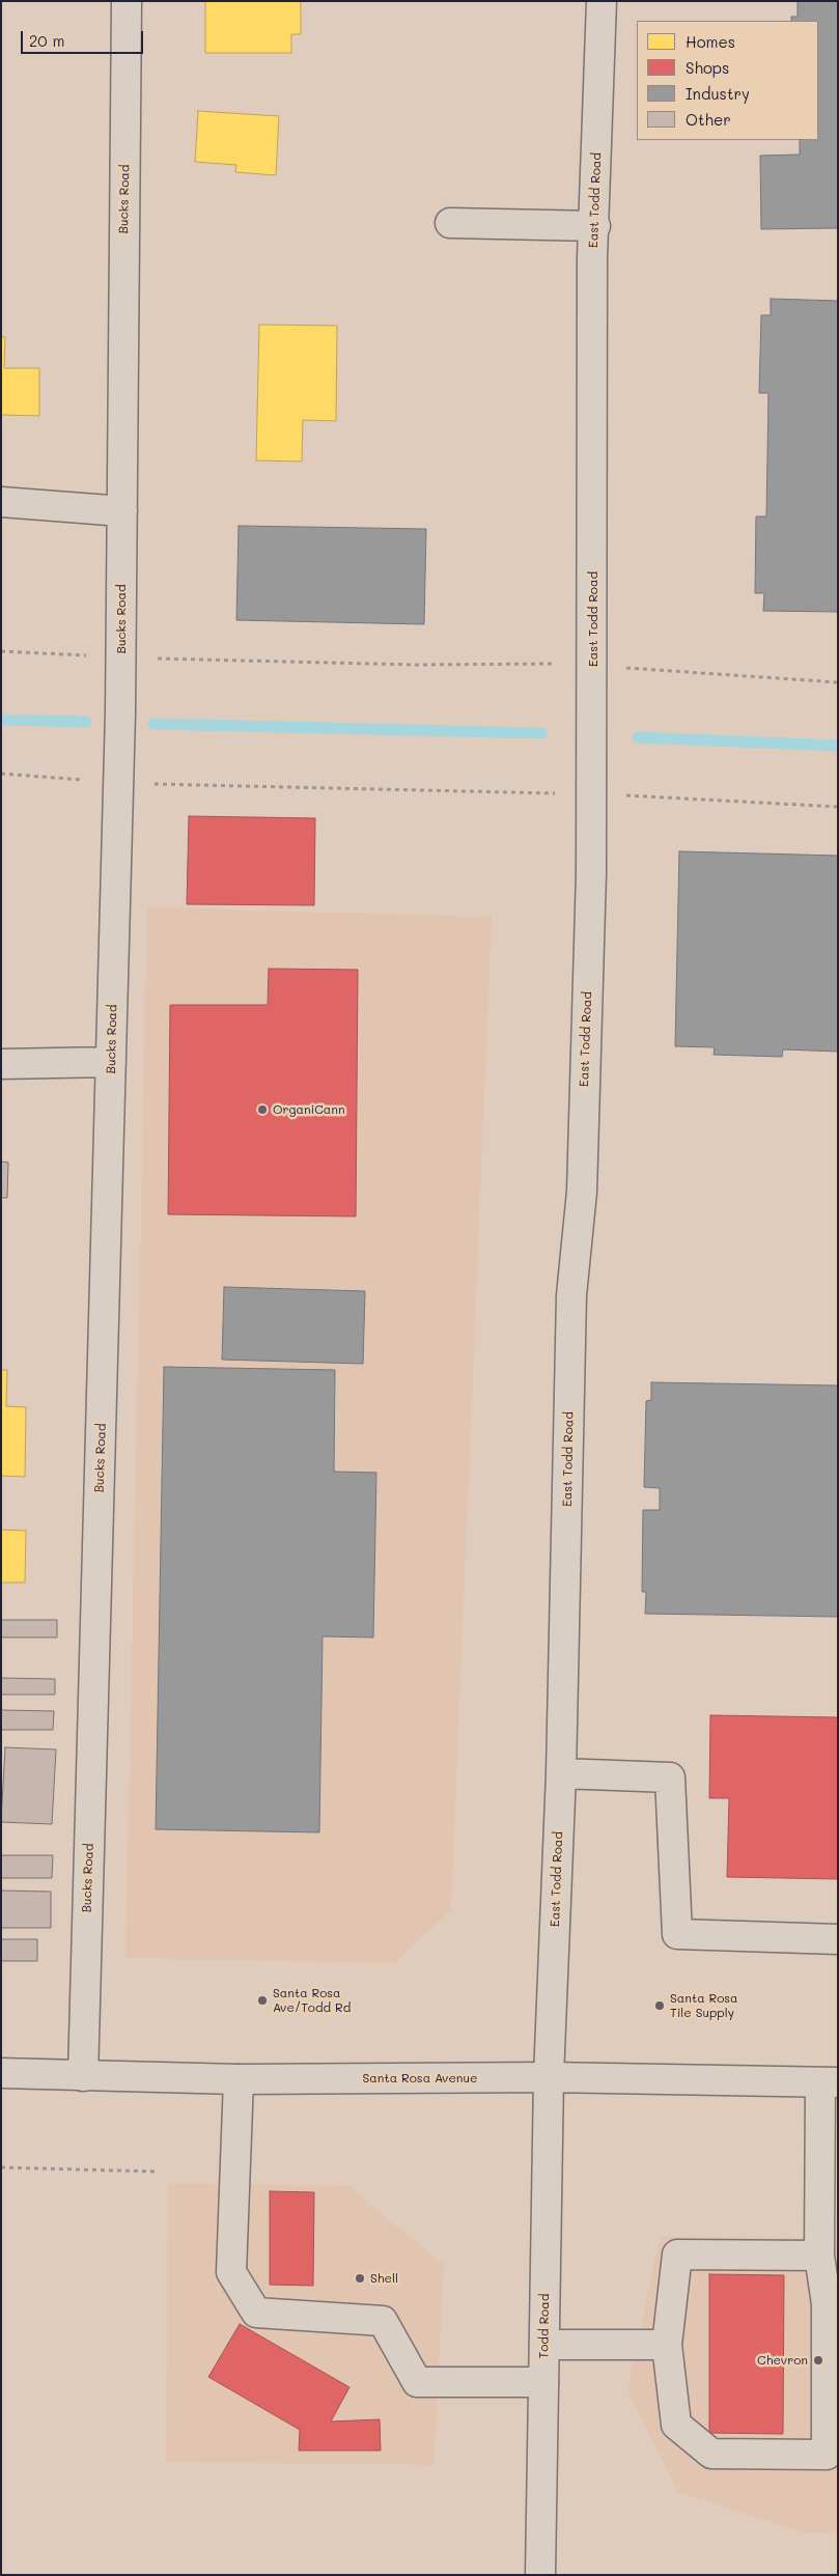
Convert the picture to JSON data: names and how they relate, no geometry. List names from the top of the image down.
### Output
{
  "streets": {
    "street": [
      "Bucks Road",
      "East Todd Road",
      "Santa Rosa Avenue",
      "Todd Road"
    ]
  },
  "crossings": [
    ["Bucks Road", "Santa Rosa Avenue"],
    ["East Todd Road", "Santa Rosa Avenue"],
    ["East Todd Road", "Todd Road"],
    ["Santa Rosa Avenue", "Todd Road"]
  ],
  "places": [
    "OrganiCann",
    "Santa Rosa Ave/Todd Rd",
    "Santa Rosa Tile Supply",
    "Shell",
    "Chevron"
  ],
  "legend": [
    "Homes",
    "Shops",
    "Industry",
    "Other"
  ],
  "scale_bar": "20 m"
}
